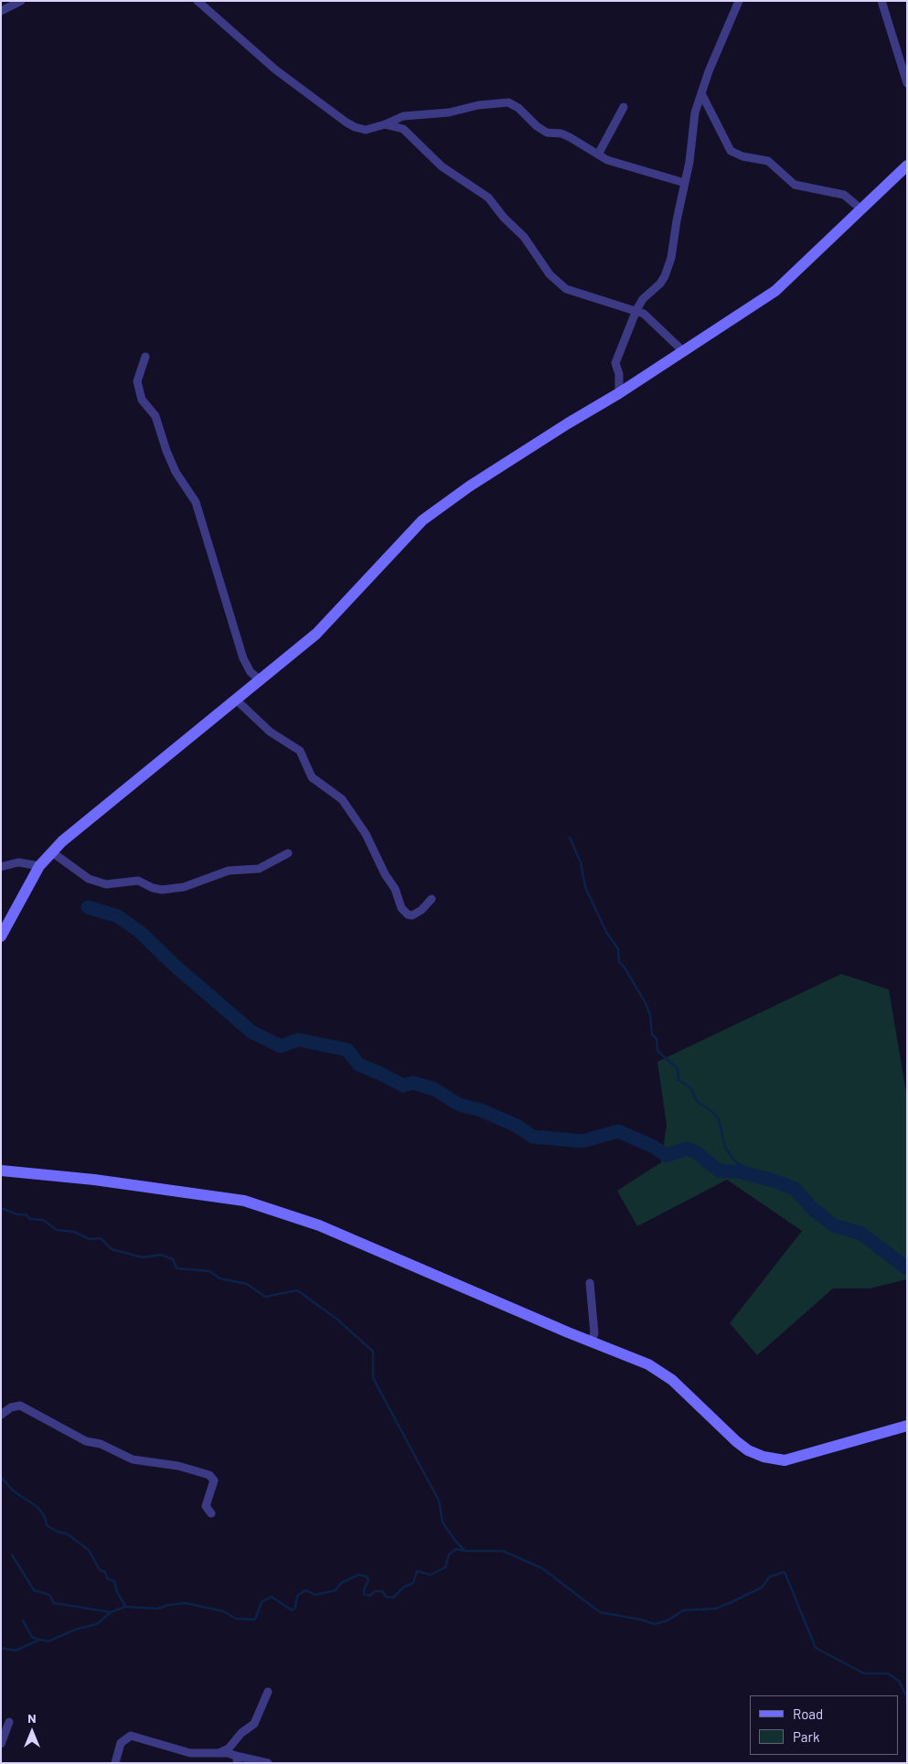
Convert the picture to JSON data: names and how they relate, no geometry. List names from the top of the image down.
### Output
{
  "legend": ["Road", "Park"],
  "north": "top"
}
